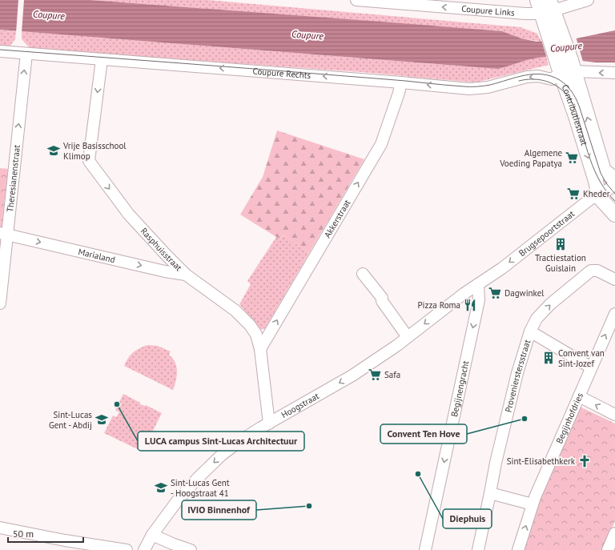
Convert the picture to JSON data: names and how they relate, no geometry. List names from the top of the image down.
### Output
{
  "streets": {
    "main road": ["Contributiestraat"],
    "street": [
      "Coupure Links",
      "Coupure Rechts",
      "Theresianenstraat",
      "Akkerstraat",
      "Brugsepoortstraat",
      "Rasphuisstraat",
      "Marialand",
      "Provenierstersstraat",
      "Begijnengracht",
      "Hoogstraat",
      "Begijnhofdries"
    ]
  },
  "crossings": [
    ["Coupure Links", "Contributiestraat"],
    ["Coupure Rechts", "Contributiestraat"],
    ["Coupure Rechts", "Theresianenstraat"],
    ["Coupure Rechts", "Akkerstraat"],
    ["Coupure Rechts", "Rasphuisstraat"],
    ["Contributiestraat", "Brugsepoortstraat"],
    ["Theresianenstraat", "Marialand"],
    ["Akkerstraat", "Rasphuisstraat"],
    ["Brugsepoortstraat", "Begijnengracht"],
    ["Brugsepoortstraat", "Hoogstraat"],
    ["Rasphuisstraat", "Marialand"],
    ["Rasphuisstraat", "Hoogstraat"],
    ["Begijnengracht", "Hoogstraat"]
  ],
  "one_way": [
    "Coupure Links",
    "Coupure Rechts",
    "Theresianenstraat",
    "Akkerstraat",
    "Brugsepoortstraat",
    "Rasphuisstraat",
    "Marialand",
    "Begijnengracht",
    "Hoogstraat"
  ],
  "water": ["Coupure"],
  "places": {
    "school or university": ["Vrije Basisschool Klimop", "Sint-Lucas Gent - Abdij", "Sint-Lucas Gent - Hoogstraat 41"],
    "supermarket": [
      "Algemene Voeding Papatya",
      "Kheder",
      "Dagwinkel",
      "Safa"
    ],
    "building": ["Tractiestation Guislain", "Convent van Sint-Jozef"],
    "restaurant": ["Pizza Roma"],
    "other": [
      "LUCA campus Sint-Lucas Architectuur",
      "Convent Ten Hove",
      "Diephuis",
      "IVIO Binnenhof"
    ],
    "church": ["Sint-Elisabethkerk"]
  },
  "scale_bar": "50 m"
}
